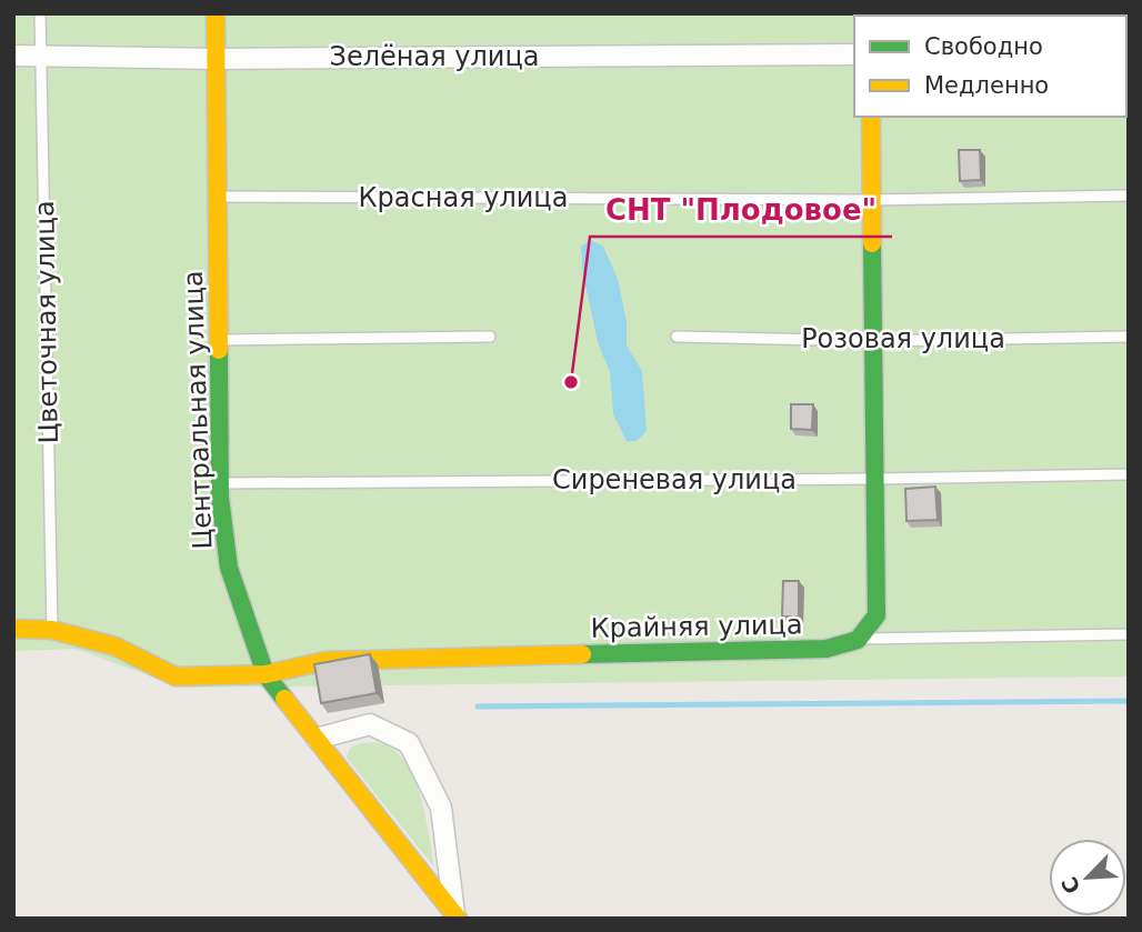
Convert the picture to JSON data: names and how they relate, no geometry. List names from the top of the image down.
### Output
{
  "streets": {
    "street": ["Зелёная улица", "Центральная улица", "Крайняя улица"],
    "lane": [
      "Красная улица",
      "Цветочная улица",
      "Розовая улица",
      "Сиреневая улица"
    ]
  },
  "crossings": [
    ["Зелёная улица", "Цветочная улица"],
    ["Зелёная улица", "Центральная улица"],
    ["Красная улица", "Центральная улица"],
    ["Цветочная улица", "Крайняя улица"],
    ["Центральная улица", "Сиреневая улица"],
    ["Центральная улица", "Крайняя улица"]
  ],
  "places": ["СНТ \"Плодовое\""],
  "legend": ["Свободно", "Медленно"],
  "north": "bottom left"
}
